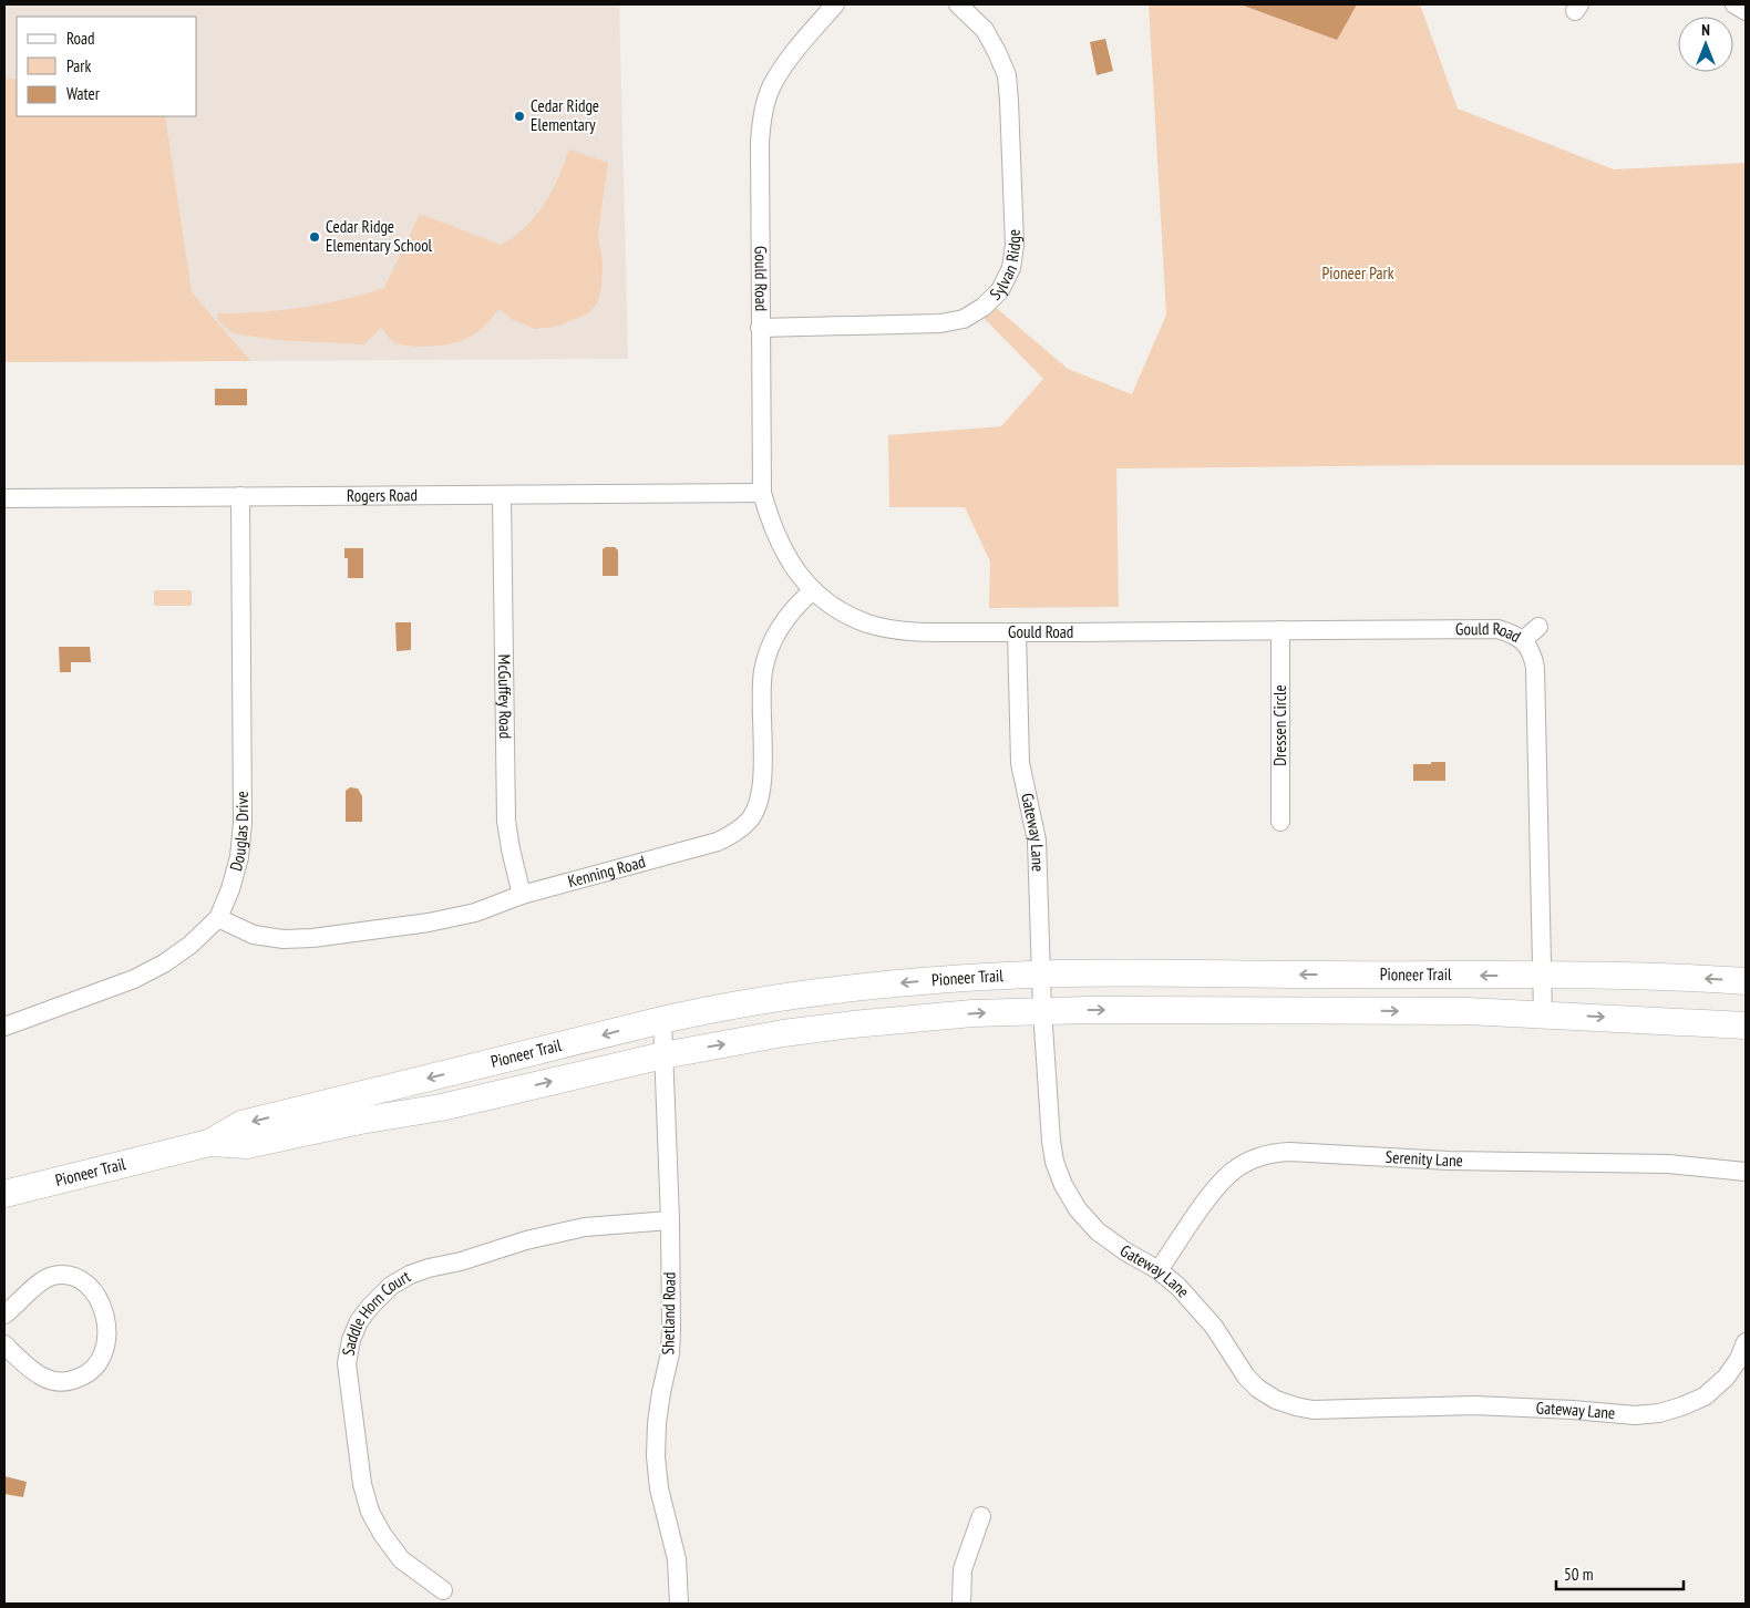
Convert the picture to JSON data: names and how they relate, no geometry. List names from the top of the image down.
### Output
{
  "streets": {
    "main road": ["Pioneer Trail"],
    "street": [
      "Sylvan Ridge",
      "Gould Road",
      "Rogers Road",
      "McGuffey Road",
      "Dressen Circle",
      "Douglas Drive",
      "Gateway Lane",
      "Kenning Road",
      "Serenity Lane",
      "Shetland Road",
      "Saddle Horn Court"
    ]
  },
  "crossings": [
    ["Sylvan Ridge", "Gould Road"],
    ["Gould Road", "Rogers Road"],
    ["Gould Road", "Dressen Circle"],
    ["Gould Road", "Gateway Lane"],
    ["Gould Road", "Kenning Road"],
    ["Gould Road", "Pioneer Trail"],
    ["Rogers Road", "McGuffey Road"],
    ["Rogers Road", "Douglas Drive"],
    ["McGuffey Road", "Kenning Road"],
    ["Douglas Drive", "Kenning Road"],
    ["Gateway Lane", "Pioneer Trail"],
    ["Gateway Lane", "Serenity Lane"],
    ["Pioneer Trail", "Shetland Road"],
    ["Shetland Road", "Saddle Horn Court"]
  ],
  "parks": ["Pioneer Park"],
  "places": ["Cedar Ridge Elementary", "Cedar Ridge Elementary School"],
  "legend": ["Road", "Park", "Water"],
  "scale_bar": "50 m",
  "north": "top"
}
